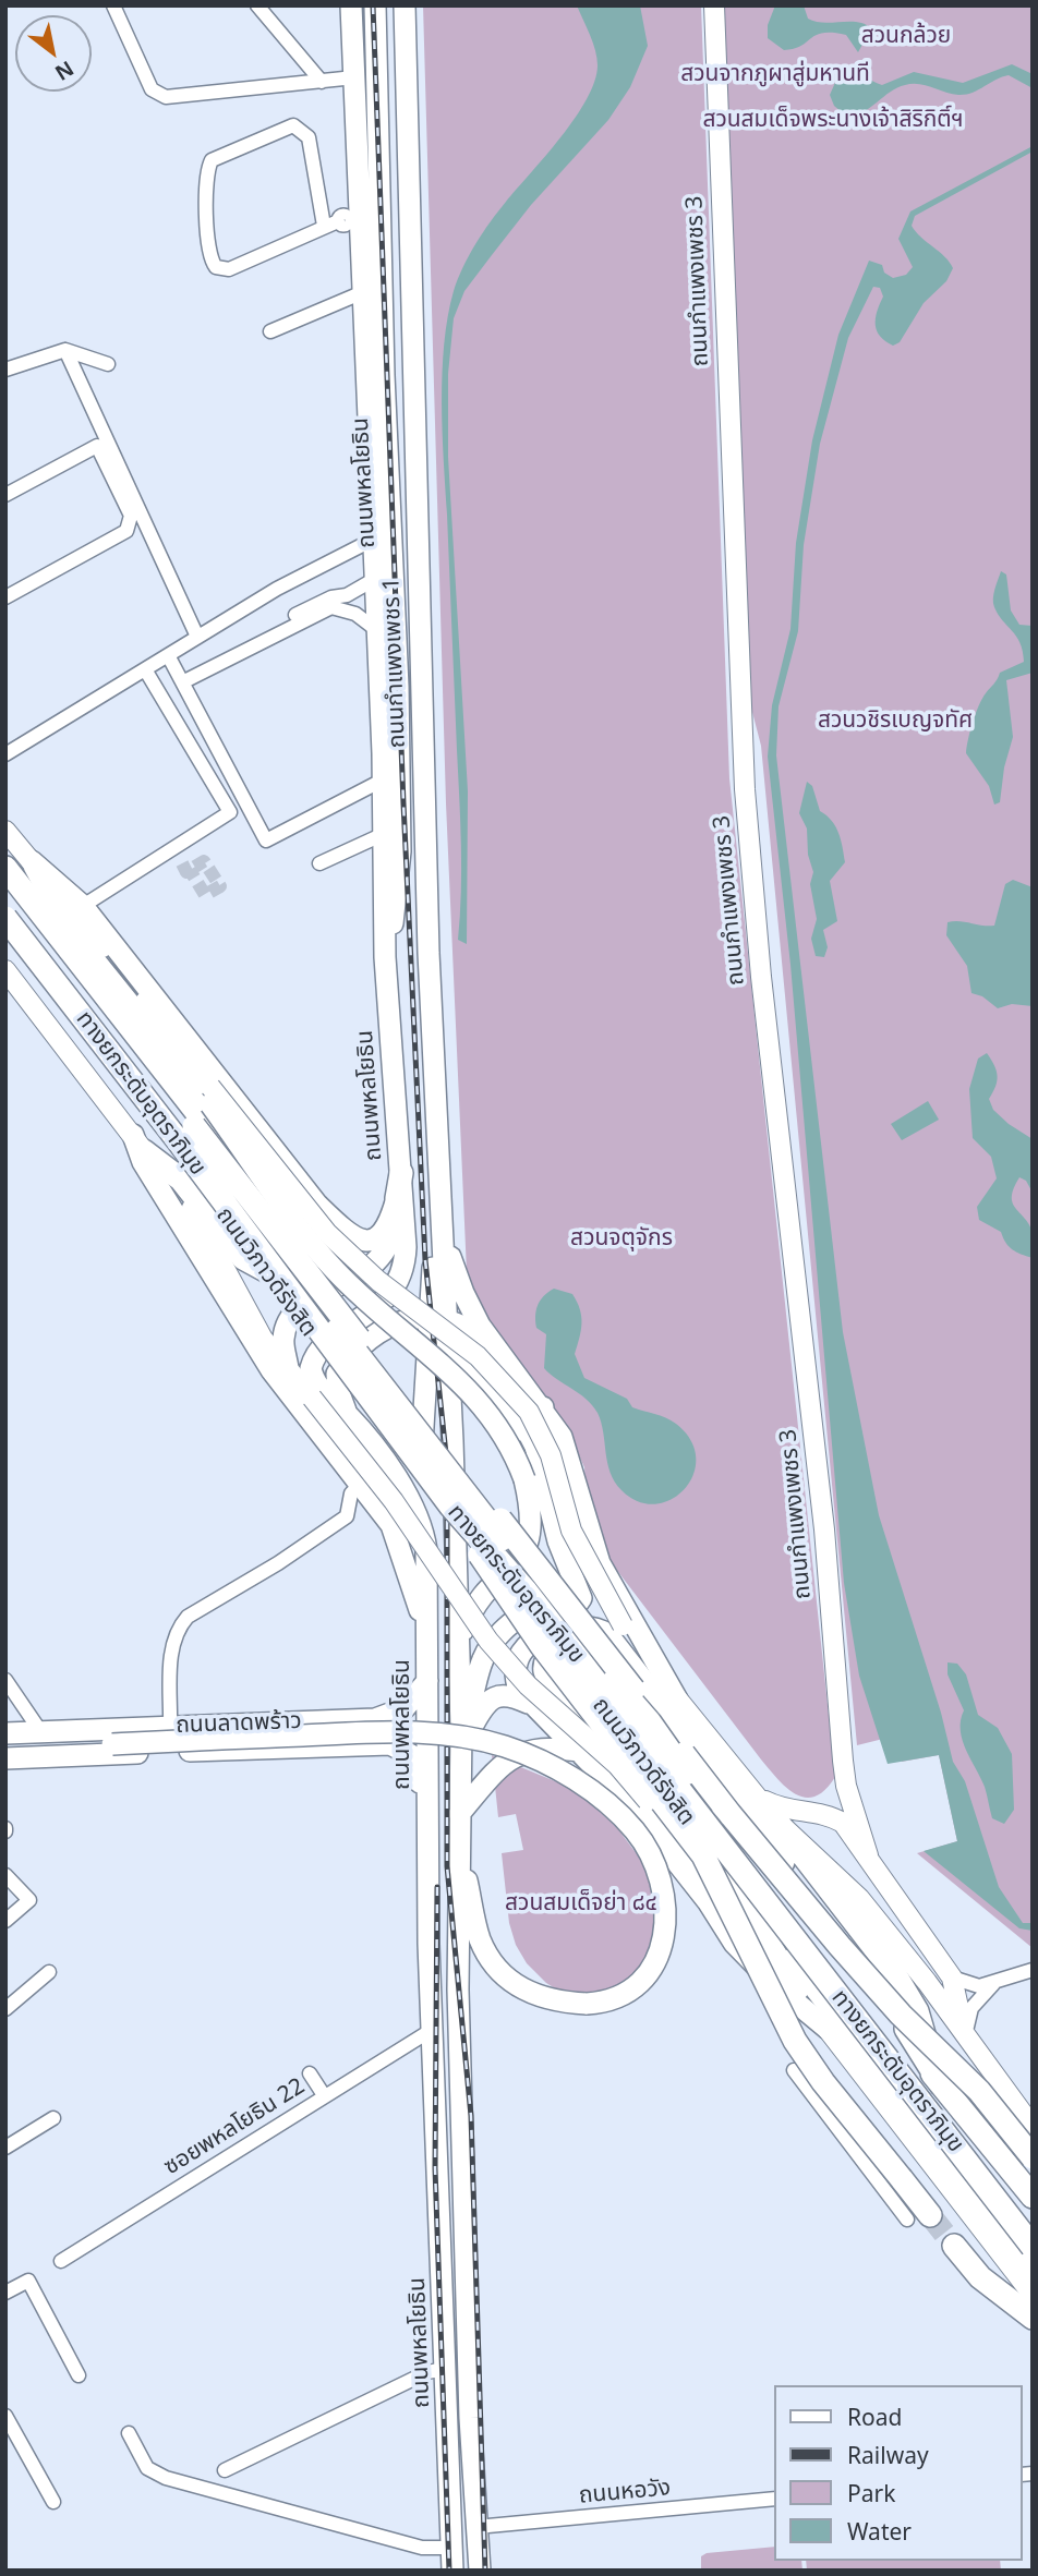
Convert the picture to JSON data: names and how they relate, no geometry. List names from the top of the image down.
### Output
{
  "streets": {
    "highway": ["ทางยกระดับอุตราภิมุข", "ถนนวิภาวดีรังสิต"],
    "main road": [
      "ถนนกำแพงเพชร 3",
      "ถนนพหลโยธิน",
      "ถนนกำแพงเพชร 1",
      "ถนนลาดพร้าว"
    ],
    "street": ["ซอยพหลโยธิน 22", "ถนนหอวัง"]
  },
  "crossings": [
    ["ถนนพหลโยธิน", "ถนนกำแพงเพชร 1"],
    ["ถนนพหลโยธิน", "ถนนลาดพร้าว"],
    ["ถนนพหลโยธิน", "ซอยพหลโยธิน 22"],
    ["ถนนพหลโยธิน", "ถนนหอวัง"],
    ["ทางยกระดับอุตราภิมุข", "ถนนวิภาวดีรังสิต"]
  ],
  "parks": [
    "สวนกล้วย",
    "สวนจากภูผาสู่มหานที",
    "สวนสมเด็จพระนางเจ้าสิริกิติ์ฯ",
    "สวนวชิรเบญจทัศ",
    "สวนจตุจักร",
    "สวนสมเด็จย่า ๘๔"
  ],
  "legend": [
    "Road",
    "Railway",
    "Park",
    "Water"
  ],
  "north": "bottom right"
}
